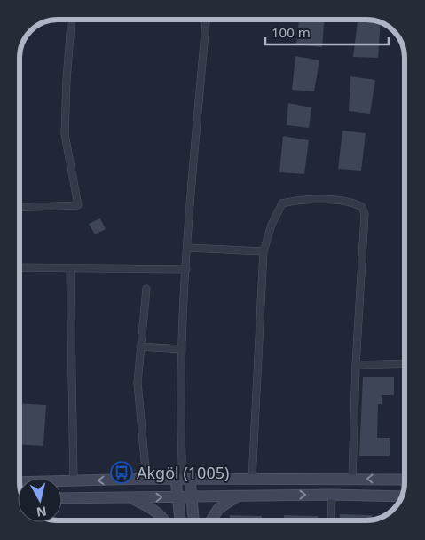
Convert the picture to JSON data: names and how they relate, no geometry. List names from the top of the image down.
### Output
{
  "places": {
    "bus stop": ["Akgöl (1005)"]
  },
  "scale_bar": "100 m",
  "north": "bottom"
}
